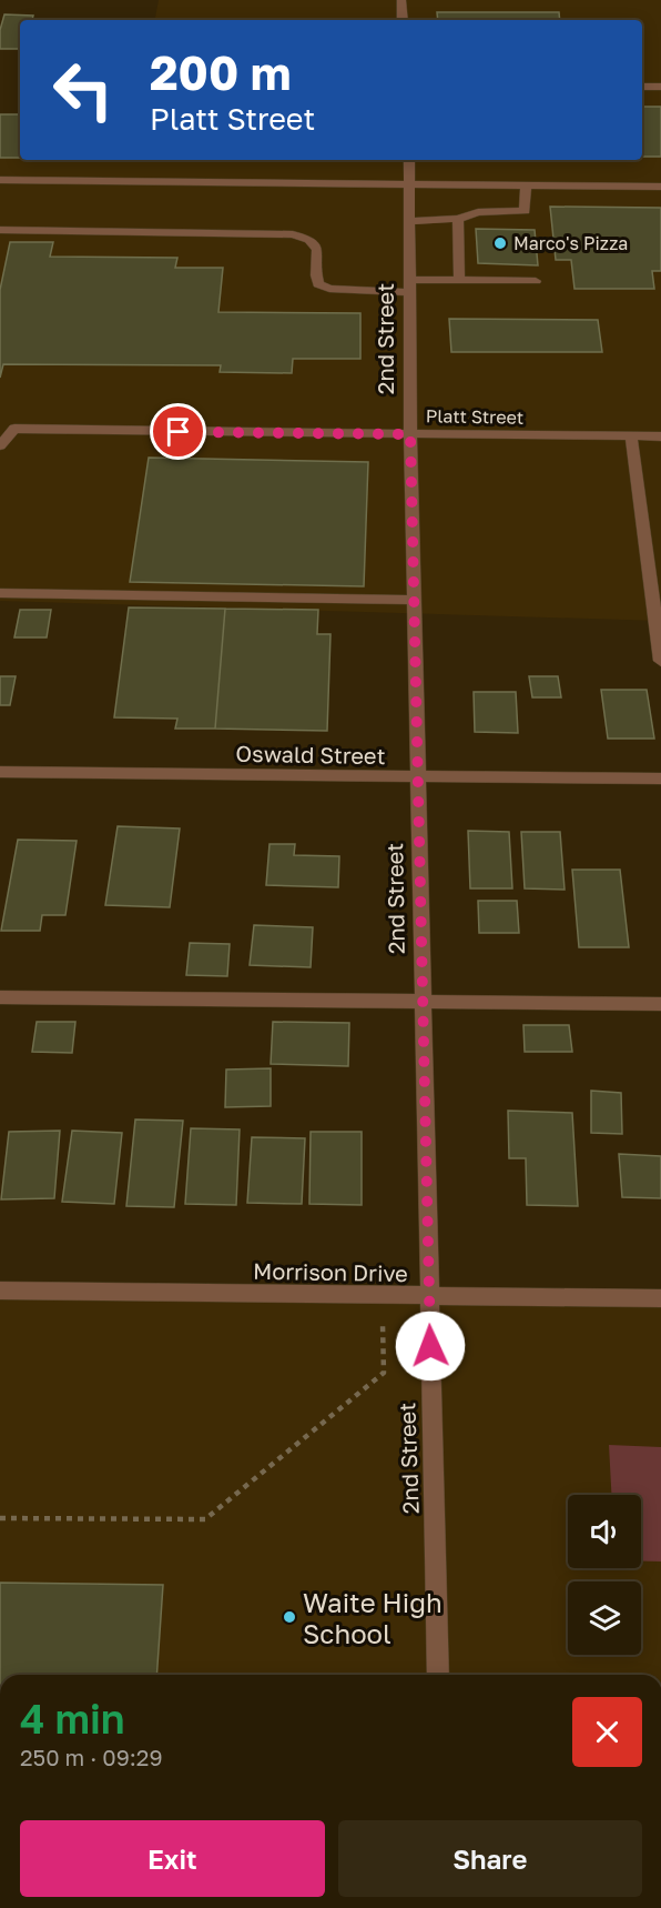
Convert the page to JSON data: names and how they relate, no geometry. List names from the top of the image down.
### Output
{
  "streets": {
    "street": [
      "2nd Street",
      "Platt Street",
      "Oswald Street",
      "Morrison Drive"
    ]
  },
  "crossings": [
    ["2nd Street", "Platt Street"],
    ["2nd Street", "Oswald Street"],
    ["2nd Street", "Morrison Drive"]
  ],
  "places": ["Marco's Pizza", "Waite High School"],
  "page": {
    "turn": ["200 m", "Platt Street"],
    "heading": ["4 min", "250 m · 09:29"],
    "buttons": ["Exit", "Share"]
  }
}
